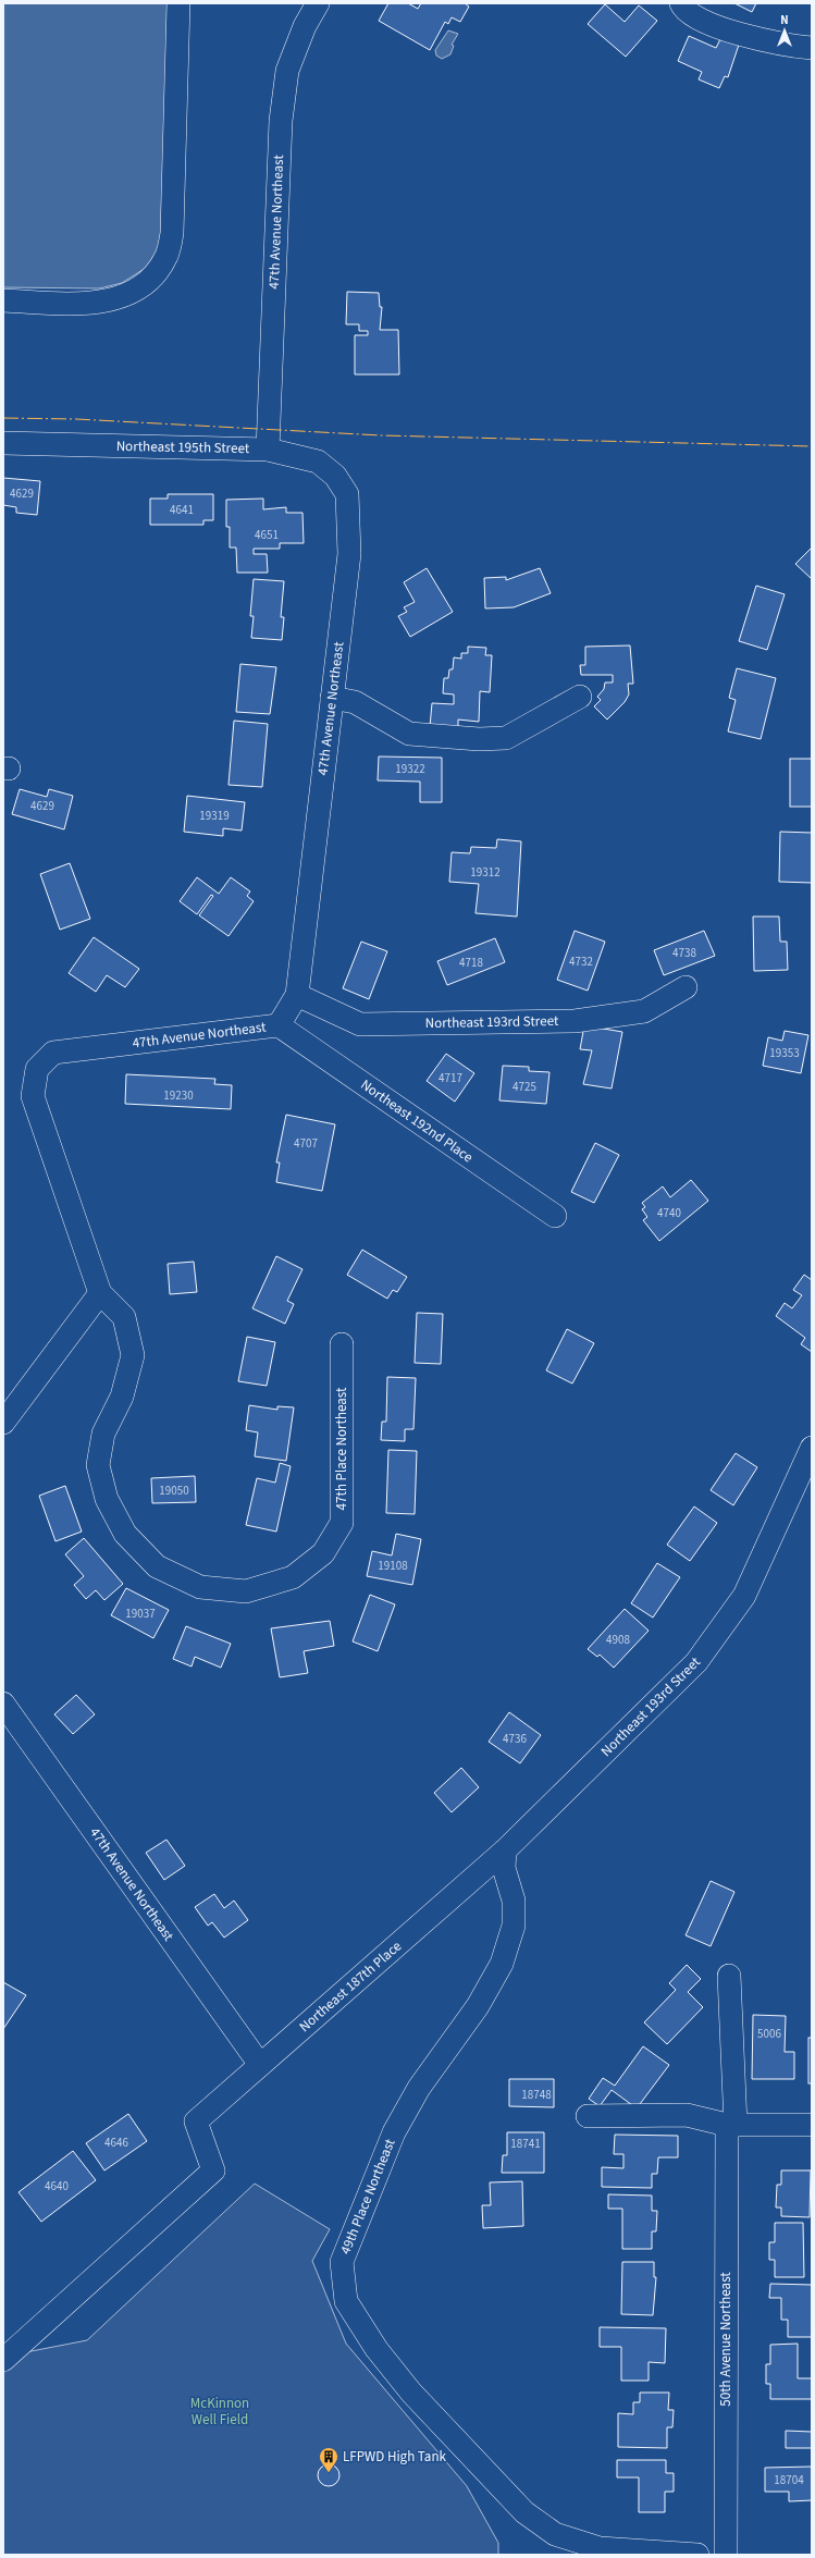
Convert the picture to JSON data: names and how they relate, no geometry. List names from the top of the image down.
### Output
{
  "streets": {
    "street": [
      "47th Avenue Northeast",
      "Northeast 195th Street",
      "Northeast 193rd Street",
      "Northeast 192nd Place",
      "47th Place Northeast",
      "Northeast 187th Place",
      "49th Place Northeast",
      "50th Avenue Northeast"
    ]
  },
  "crossings": [
    ["47th Avenue Northeast", "Northeast 195th Street"],
    ["47th Avenue Northeast", "Northeast 193rd Street"],
    ["47th Avenue Northeast", "Northeast 192nd Place"],
    ["47th Avenue Northeast", "47th Place Northeast"],
    ["47th Avenue Northeast", "Northeast 187th Place"],
    ["Northeast 193rd Street", "Northeast 187th Place"],
    ["Northeast 193rd Street", "49th Place Northeast"],
    ["Northeast 187th Place", "49th Place Northeast"]
  ],
  "parks": ["McKinnon Well Field"],
  "places": {
    "building": ["LFPWD High Tank"]
  },
  "house_numbers": [
    "4629",
    "4641",
    "4651",
    "19322",
    "4629",
    "19319",
    "19312",
    "4738",
    "4732",
    "4718",
    "19353",
    "4717",
    "4725",
    "19230",
    "4707",
    "4740",
    "19050",
    "19108",
    "19037",
    "4908",
    "4736",
    "5006",
    "18748",
    "4646",
    "18741",
    "4640",
    "18704"
  ],
  "north": "top"
}
